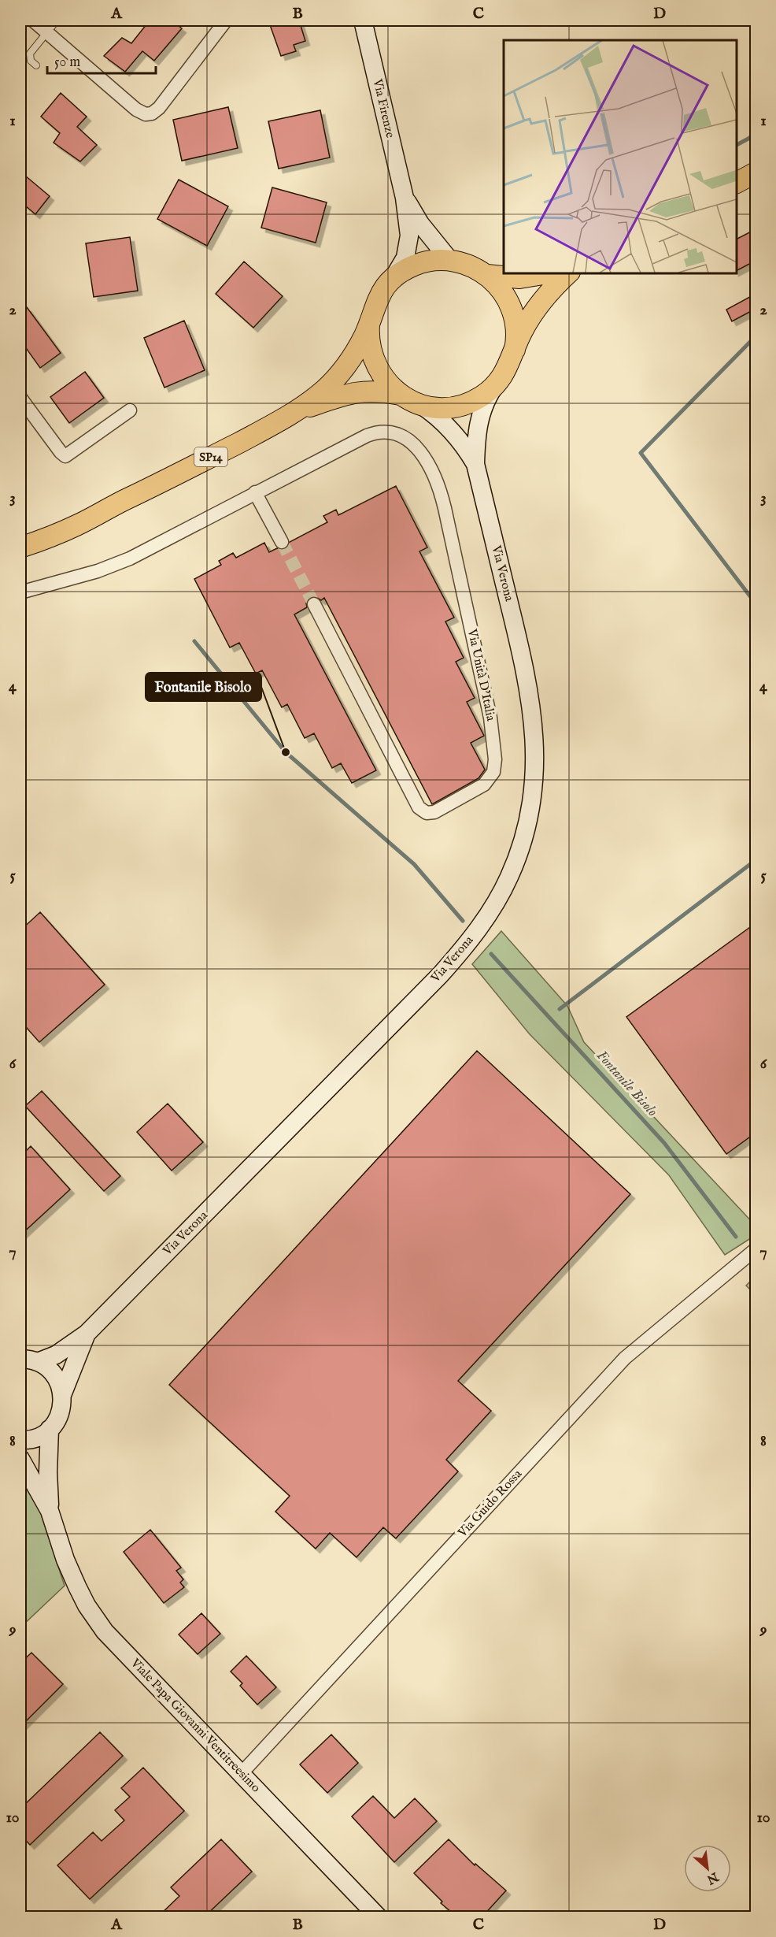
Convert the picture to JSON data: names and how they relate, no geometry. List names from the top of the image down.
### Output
{
  "streets": {
    "main road": ["SP14"],
    "street": [
      "Via Firenze",
      "Via Verona",
      "Via Unità D'Italia",
      "Via Guido Rossa",
      "Viale Papa Giovanni Ventitreesimo"
    ]
  },
  "crossings": [
    ["Via Firenze", "SP14"],
    ["Via Firenze", "Via Verona"],
    ["SP14", "Via Verona"],
    ["Via Verona", "Viale Papa Giovanni Ventitreesimo"],
    ["Via Guido Rossa", "Viale Papa Giovanni Ventitreesimo"]
  ],
  "water": ["Fontanile Bisolo"],
  "places": ["Fontanile Bisolo"],
  "scale_bar": "50 m",
  "north": "bottom right",
  "grid": {
    "columns": [
      "A",
      "B",
      "C",
      "D"
    ],
    "rows": [
      "1",
      "2",
      "3",
      "4",
      "5",
      "6",
      "7",
      "8",
      "9",
      "10"
    ]
  }
}
